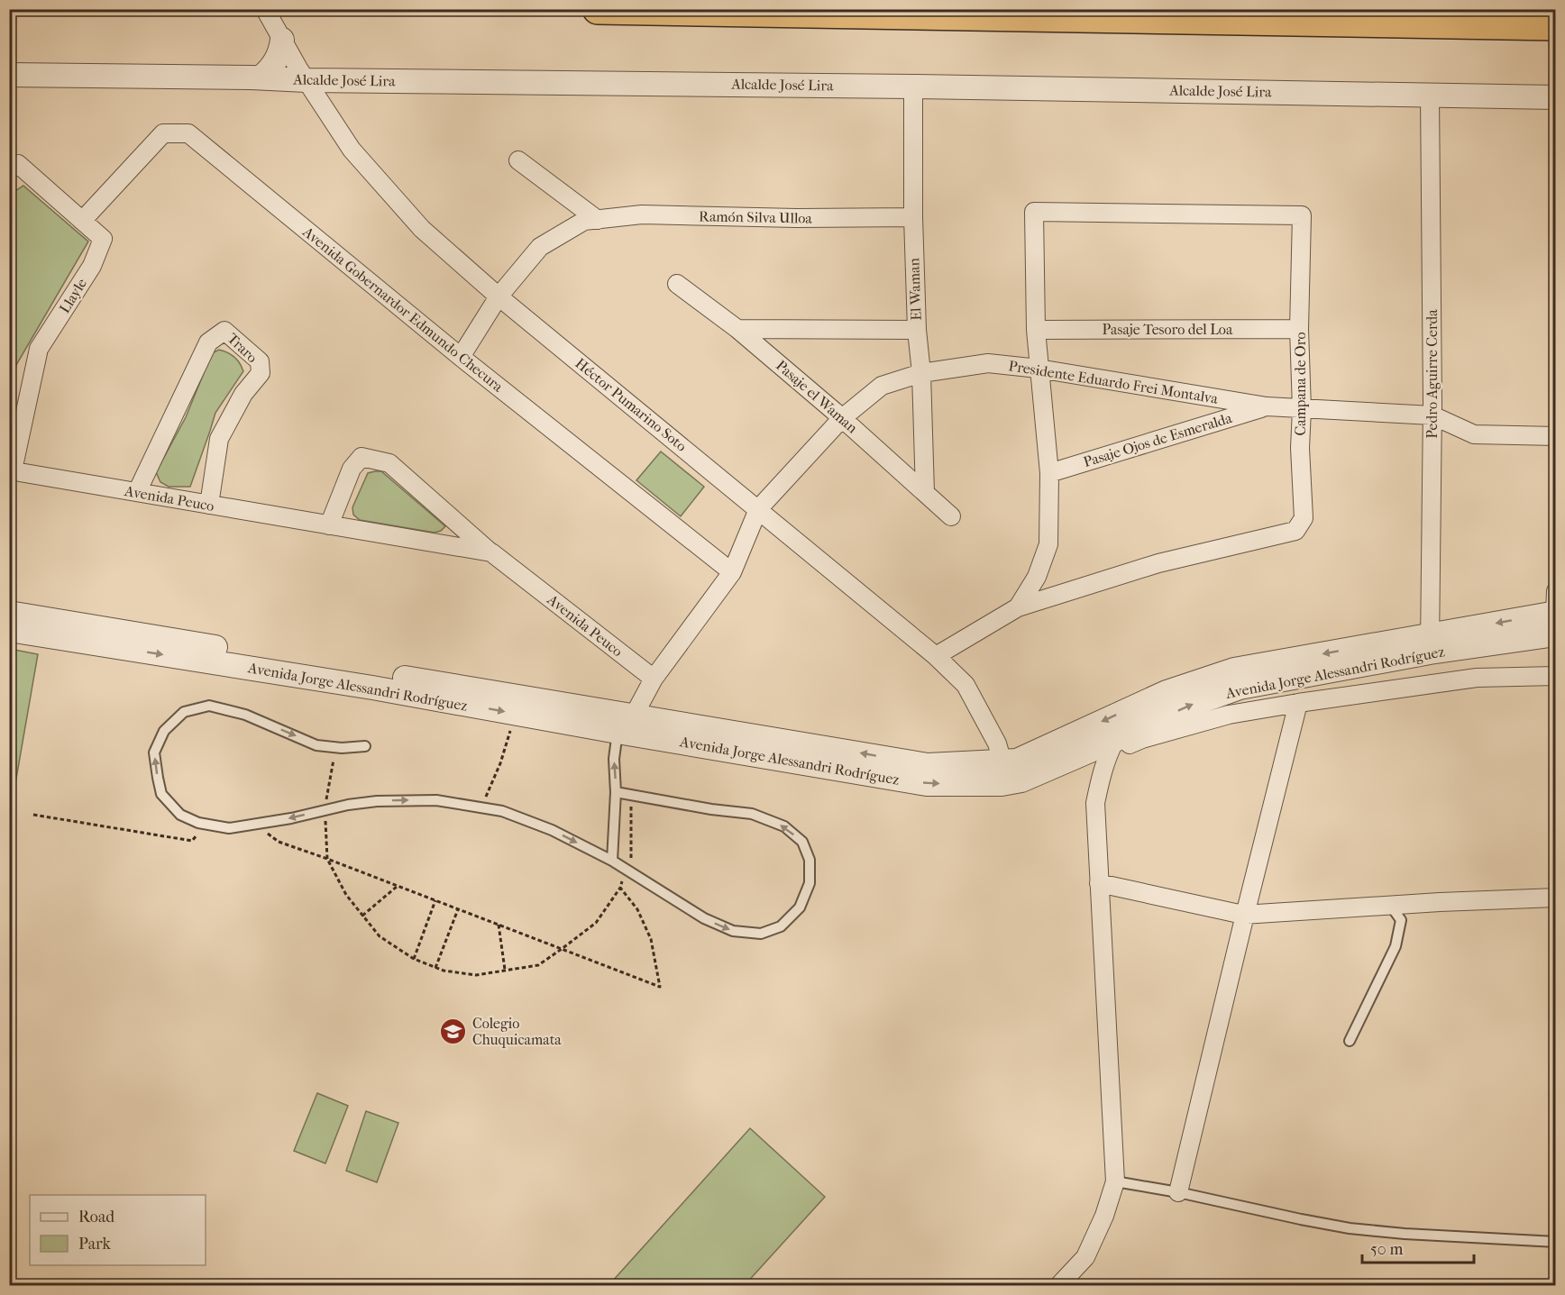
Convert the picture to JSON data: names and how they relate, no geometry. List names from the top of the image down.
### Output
{
  "streets": {
    "street": [
      "Alcalde José Lira",
      "Ramón Silva Ulloa",
      "El Waman",
      "Llayle",
      "Avenida Gobernardor Edmundo Checura",
      "Pasaje Tesoro del Loa",
      "Traro",
      "Pedro Aguirre Cerda",
      "Presidente Eduardo Frei Montalva",
      "Campana de Oro",
      "Pasaje el Waman",
      "Héctor Pumarino Soto",
      "Pasaje Ojos de Esmeralda",
      "Avenida Peuco",
      "Avenida Jorge Alessandri Rodríguez"
    ]
  },
  "crossings": [
    ["Alcalde José Lira", "El Waman"],
    ["Alcalde José Lira", "Pedro Aguirre Cerda"],
    ["Alcalde José Lira", "Héctor Pumarino Soto"],
    ["Ramón Silva Ulloa", "El Waman"],
    ["Ramón Silva Ulloa", "Avenida Gobernardor Edmundo Checura"],
    ["Ramón Silva Ulloa", "Héctor Pumarino Soto"],
    ["El Waman", "Presidente Eduardo Frei Montalva"],
    ["El Waman", "Pasaje el Waman"],
    ["Llayle", "Avenida Gobernardor Edmundo Checura"],
    ["Llayle", "Avenida Peuco"],
    ["Avenida Gobernardor Edmundo Checura", "Presidente Eduardo Frei Montalva"],
    ["Pasaje Tesoro del Loa", "Campana de Oro"],
    ["Traro", "Avenida Peuco"],
    ["Pedro Aguirre Cerda", "Presidente Eduardo Frei Montalva"],
    ["Pedro Aguirre Cerda", "Avenida Jorge Alessandri Rodríguez"],
    ["Presidente Eduardo Frei Montalva", "Campana de Oro"],
    ["Presidente Eduardo Frei Montalva", "Pasaje el Waman"],
    ["Presidente Eduardo Frei Montalva", "Héctor Pumarino Soto"],
    ["Presidente Eduardo Frei Montalva", "Pasaje Ojos de Esmeralda"],
    ["Presidente Eduardo Frei Montalva", "Avenida Peuco"],
    ["Presidente Eduardo Frei Montalva", "Avenida Jorge Alessandri Rodríguez"],
    ["Héctor Pumarino Soto", "Avenida Jorge Alessandri Rodríguez"]
  ],
  "places": {
    "school or university": ["Colegio Chuquicamata"]
  },
  "legend": ["Road", "Park"],
  "scale_bar": "50 m"
}
